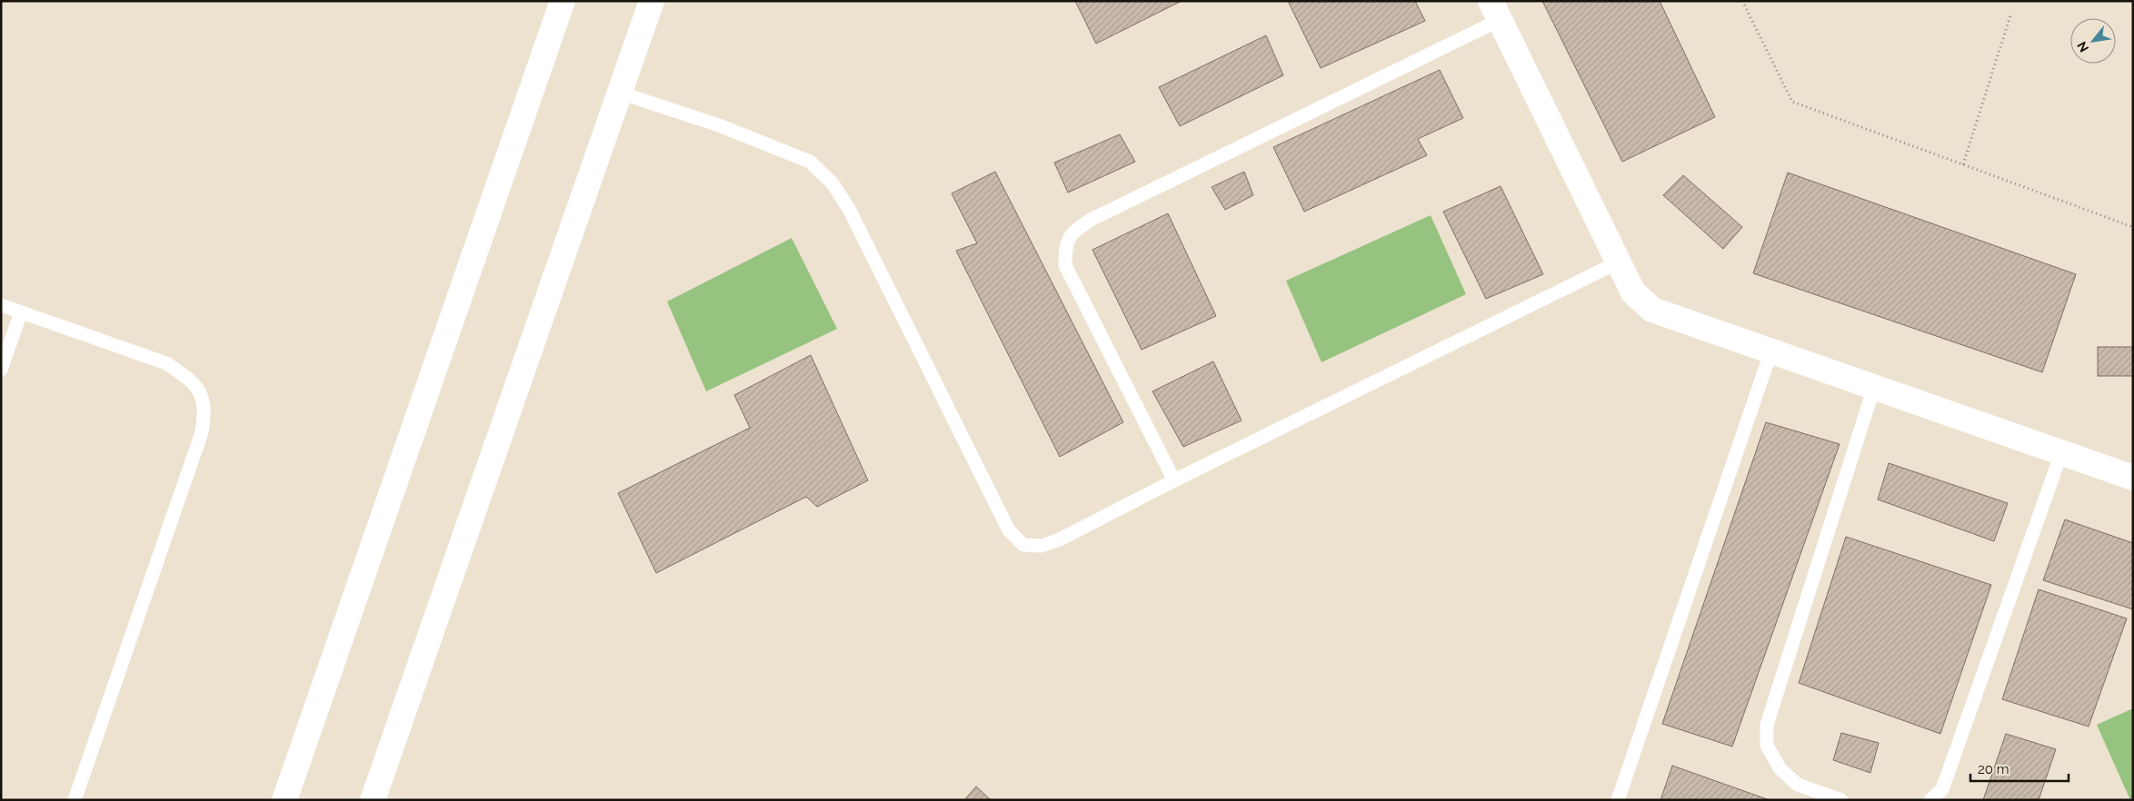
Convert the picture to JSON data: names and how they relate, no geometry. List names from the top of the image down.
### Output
{
  "scale_bar": "20 m",
  "north": "bottom left"
}
